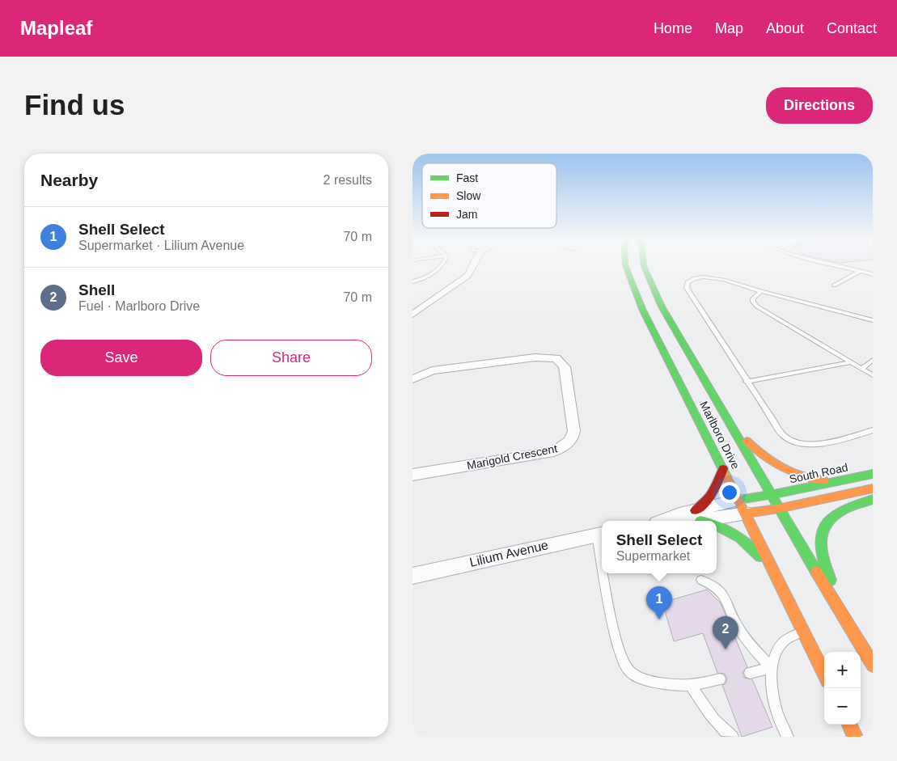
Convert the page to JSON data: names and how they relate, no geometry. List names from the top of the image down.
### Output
{
  "streets": {
    "main road": ["Marlboro Drive", "South Road"],
    "street": ["Marigold Crescent", "Lilium Avenue"]
  },
  "crossings": [
    ["Marlboro Drive", "South Road"]
  ],
  "legend": ["Fast", "Slow", "Jam"],
  "page": {
    "header": "Mapleaf",
    "nav": [
      "Home",
      "Map",
      "About",
      "Contact"
    ],
    "buttons": [
      "Directions",
      ["Save", "Share"]
    ],
    "title": "Find us",
    "heading": ["Nearby", "2 results"],
    "list": [
      {
        "mark": "1",
        "name": "Shell Select",
        "note": "Supermarket · Lilium Avenue",
        "value": "70 m"
      },
      {
        "mark": "2",
        "name": "Shell",
        "note": "Fuel · Marlboro Drive",
        "value": "70 m"
      }
    ],
    "popup": ["Shell Select", "Supermarket"],
    "pins": ["1", "2"],
    "map_buttons": ["+", "−"]
  }
}
